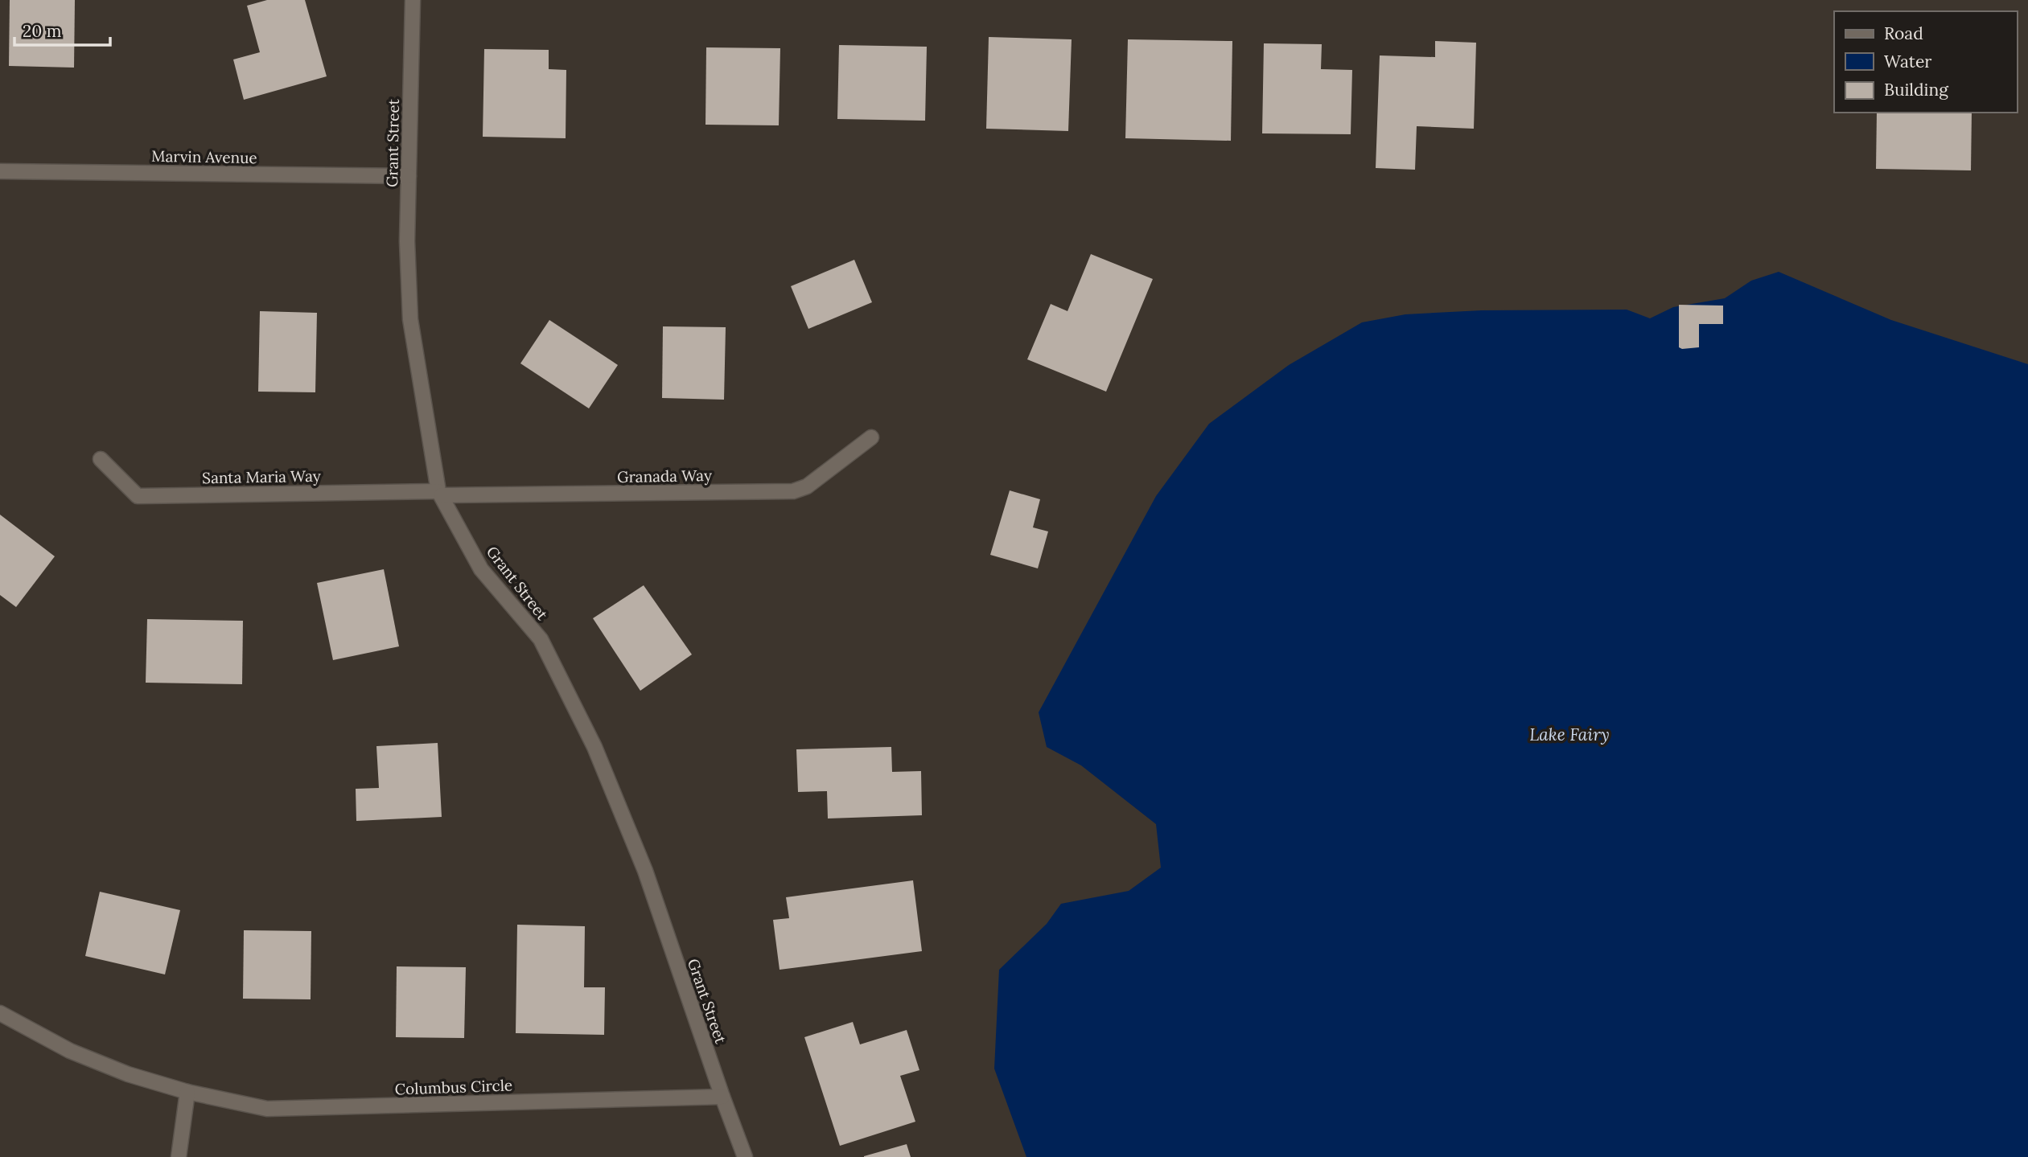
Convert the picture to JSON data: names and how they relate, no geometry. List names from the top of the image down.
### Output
{
  "streets": {
    "street": [
      "Grant Street",
      "Marvin Avenue",
      "Granada Way",
      "Santa Maria Way",
      "Columbus Circle"
    ]
  },
  "crossings": [
    ["Grant Street", "Marvin Avenue"],
    ["Grant Street", "Granada Way"],
    ["Grant Street", "Santa Maria Way"],
    ["Grant Street", "Columbus Circle"],
    ["Granada Way", "Santa Maria Way"]
  ],
  "water": ["Lake Fairy"],
  "legend": ["Road", "Water", "Building"],
  "scale_bar": "20 m"
}
